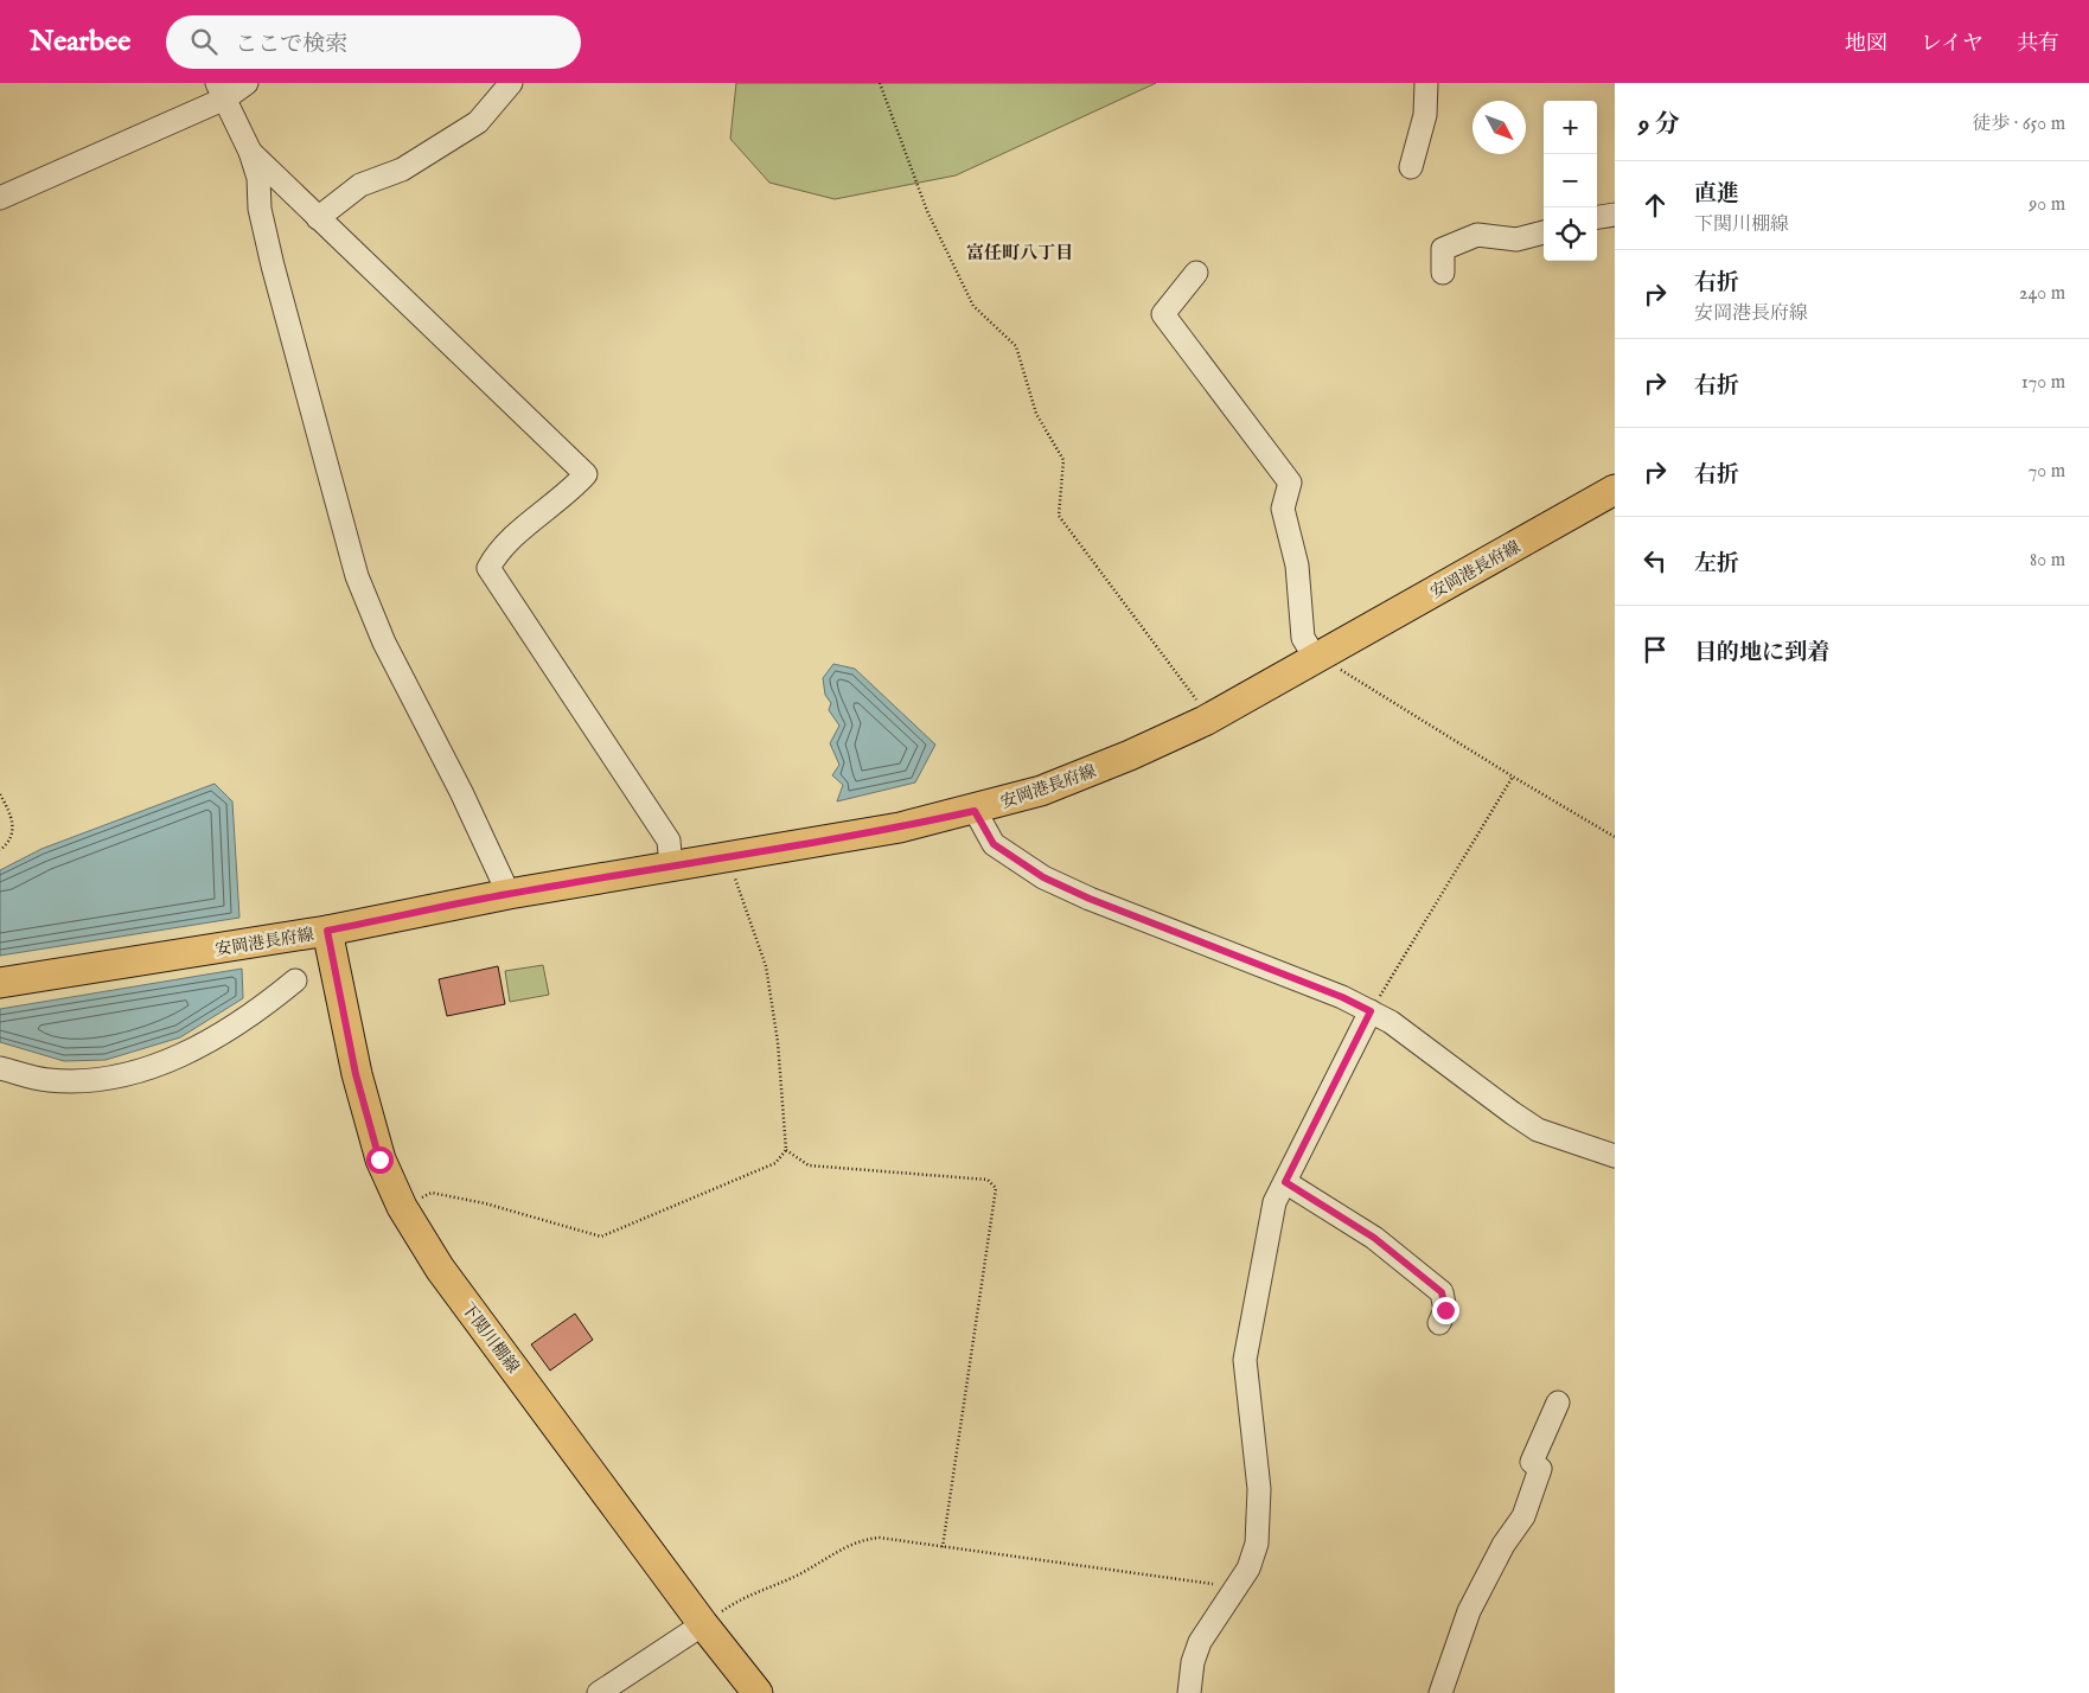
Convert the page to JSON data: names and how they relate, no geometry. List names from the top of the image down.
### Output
{
  "streets": {
    "main road": ["安岡港長府線", "下関川棚線"]
  },
  "crossings": [
    ["安岡港長府線", "下関川棚線"]
  ],
  "districts": ["富任町八丁目"],
  "north": "bottom right",
  "page": {
    "header": "Nearbee",
    "search": "ここで検索",
    "nav": ["地図", "レイヤ", "共有"],
    "heading": ["9 分", "徒歩 · 650 m"],
    "map_buttons": ["+", "−"],
    "list": [
      ["直進", "下関川棚線", "90 m"],
      ["右折", "安岡港長府線", "240 m"],
      ["右折", "170 m"],
      ["右折", "70 m"],
      ["左折", "80 m"],
      "目的地に到着"
    ]
  }
}
